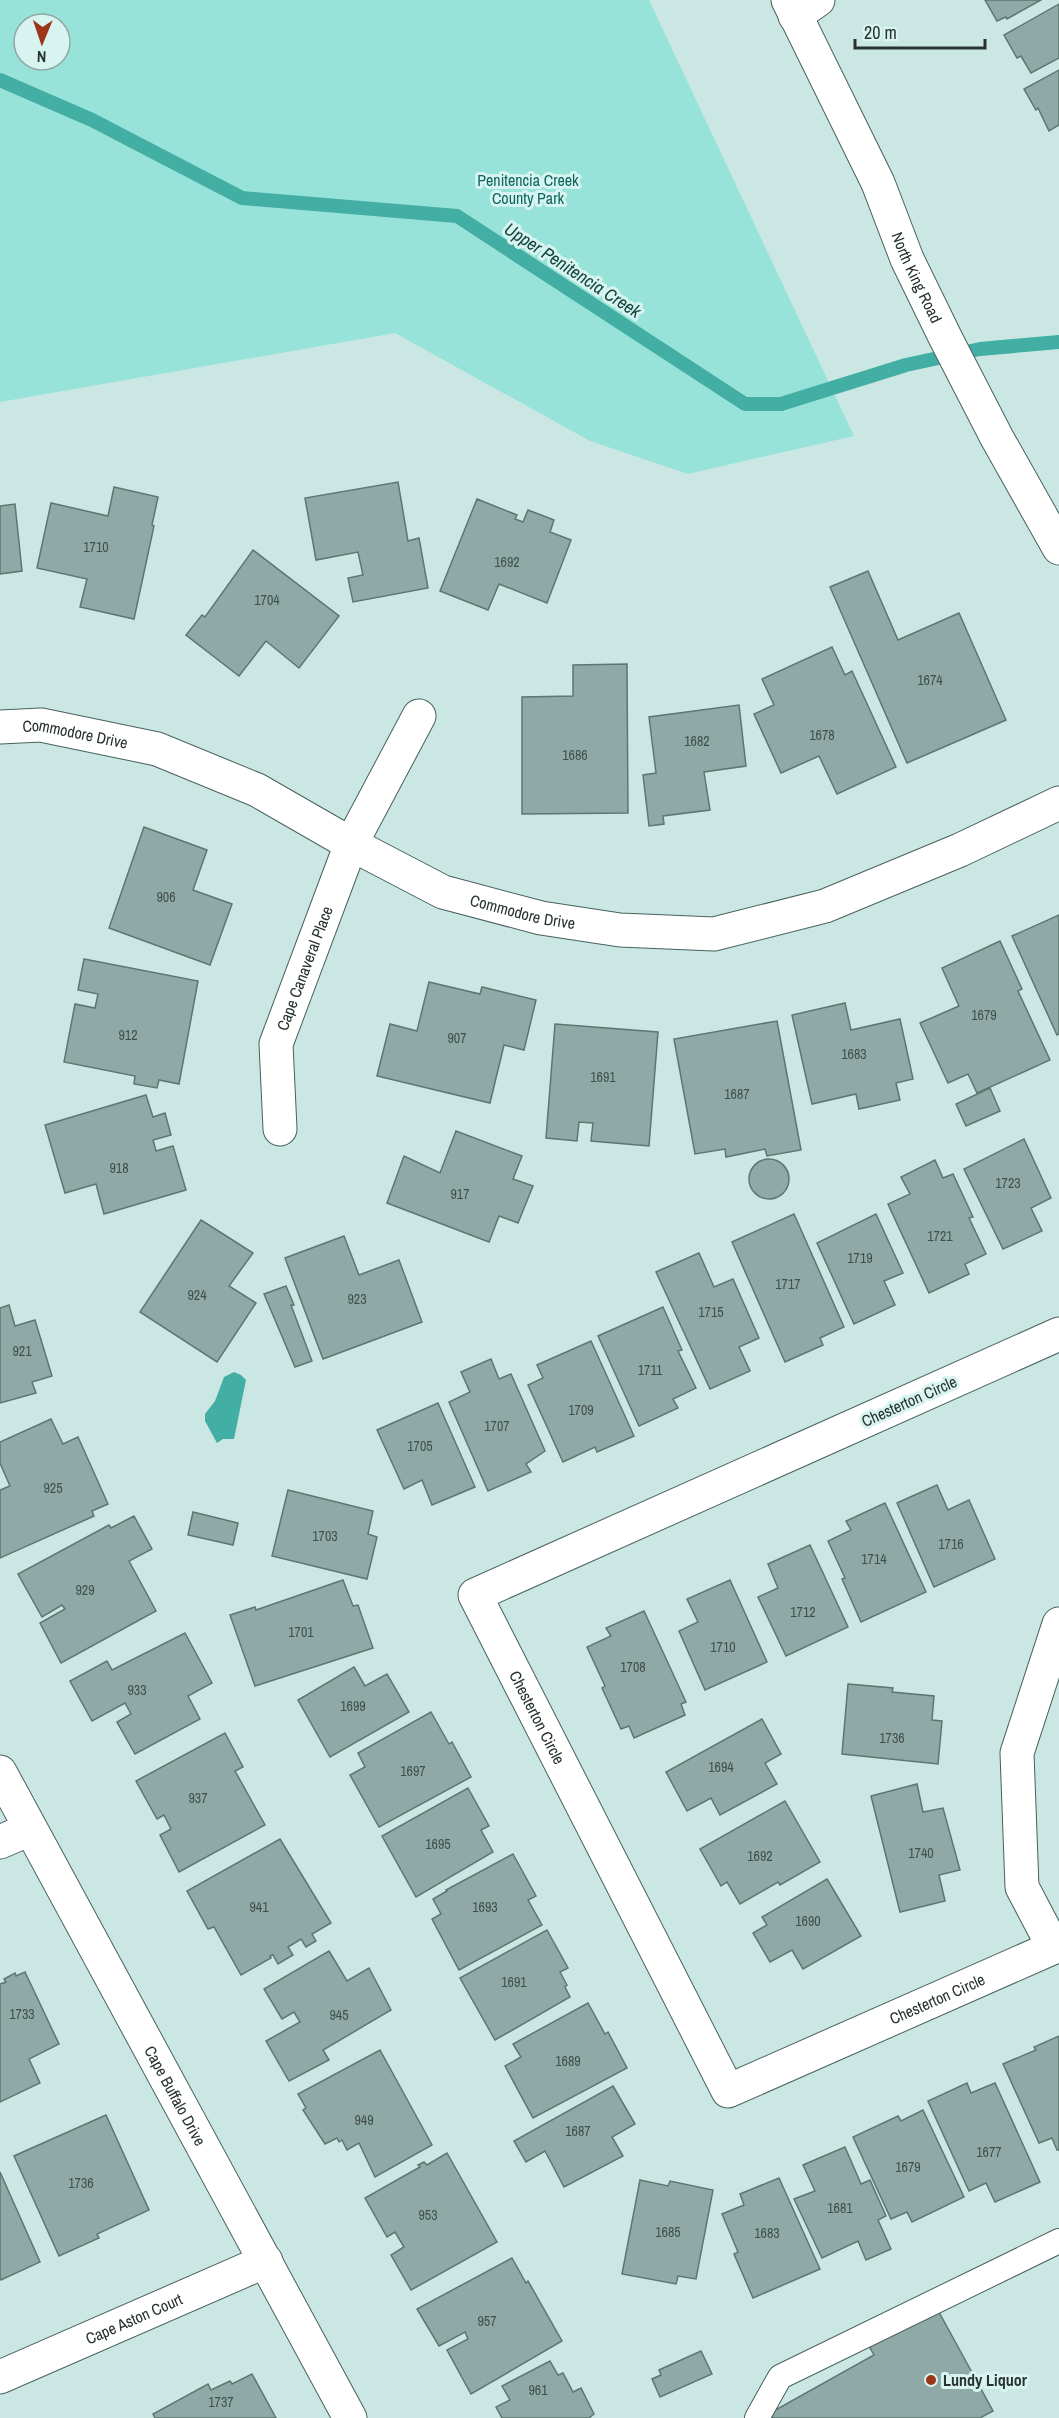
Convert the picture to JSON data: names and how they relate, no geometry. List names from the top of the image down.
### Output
{
  "streets": {
    "street": [
      "North King Road",
      "Commodore Drive",
      "Cape Canaveral Place",
      "Chesterton Circle",
      "Cape Buffalo Drive",
      "Cape Aston Court"
    ]
  },
  "crossings": [
    ["Commodore Drive", "Cape Canaveral Place"],
    ["Cape Buffalo Drive", "Cape Aston Court"]
  ],
  "water": ["Upper Penitencia Creek"],
  "parks": ["Penitencia Creek County Park"],
  "places": ["Lundy Liquor"],
  "house_numbers": [
    "1710",
    "1692",
    "1704",
    "1674",
    "1678",
    "1682",
    "1686",
    "906",
    "1679",
    "912",
    "907",
    "1683",
    "1691",
    "1687",
    "918",
    "1723",
    "917",
    "1721",
    "1719",
    "1717",
    "924",
    "923",
    "1715",
    "921",
    "1711",
    "1709",
    "1707",
    "1705",
    "925",
    "1703",
    "1716",
    "1714",
    "929",
    "1712",
    "1701",
    "1710",
    "1708",
    "933",
    "1699",
    "1736",
    "1694",
    "1697",
    "937",
    "1695",
    "1740",
    "1692",
    "941",
    "1693",
    "1690",
    "1691",
    "1733",
    "945",
    "1689",
    "949",
    "1687",
    "1677",
    "1679",
    "1736",
    "1681",
    "953",
    "1685",
    "1683",
    "957",
    "961",
    "1737"
  ],
  "scale_bar": "20 m",
  "north": "bottom"
}
